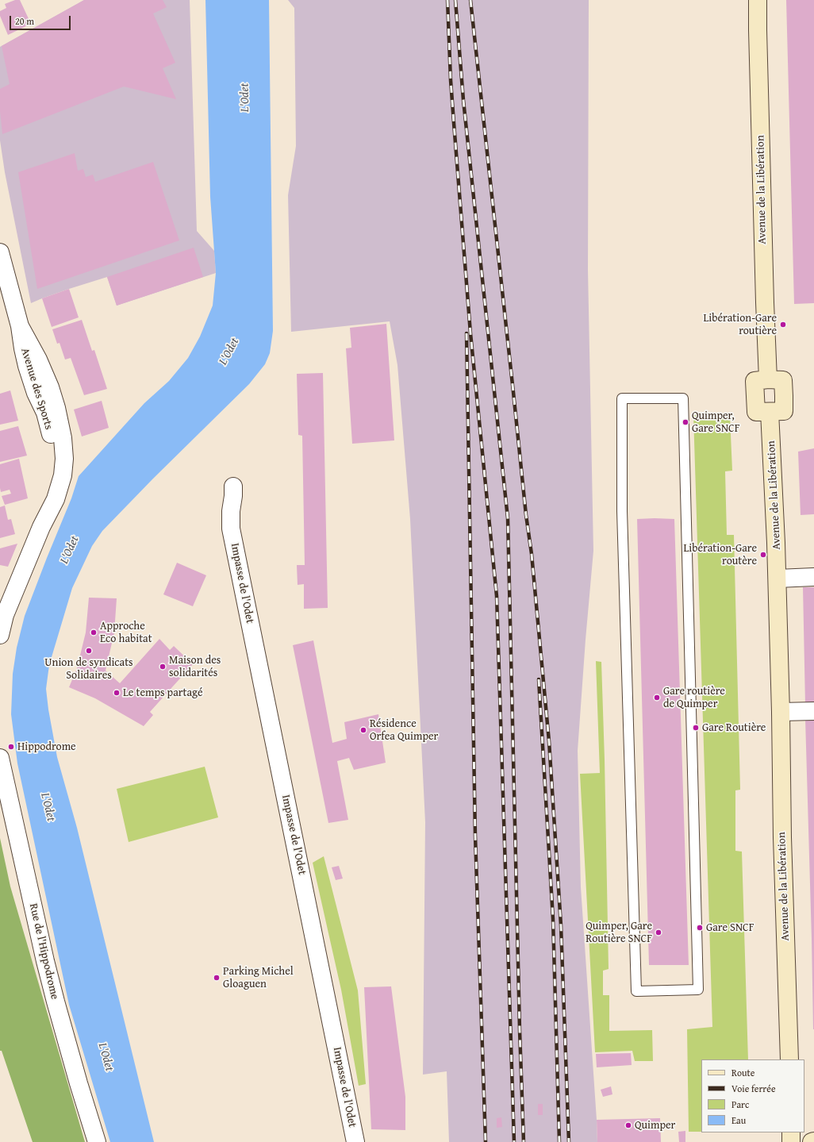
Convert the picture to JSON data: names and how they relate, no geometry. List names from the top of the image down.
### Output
{
  "streets": {
    "main road": ["Avenue de la Libération"],
    "street": ["Avenue des Sports", "Impasse de l'Odet", "Rue de l'Hippodrome"]
  },
  "water": ["L'Odet"],
  "places": [
    "Libération-Gare routière",
    "Quimper, Gare SNCF",
    "Libération-Gare routère",
    "Approche Eco habitat",
    "Union de syndicats Solidaires",
    "Maison des solidarités",
    "Le temps partagé",
    "Gare routière de Quimper",
    "Gare Routière",
    "Résidence Orfea Quimper",
    "Hippodrome",
    "Gare SNCF",
    "Quimper, Gare Routière SNCF",
    "Parking Michel Gloaguen",
    "Quimper"
  ],
  "legend": [
    "Route",
    "Voie ferrée",
    "Parc",
    "Eau"
  ],
  "scale_bar": "20 m"
}
